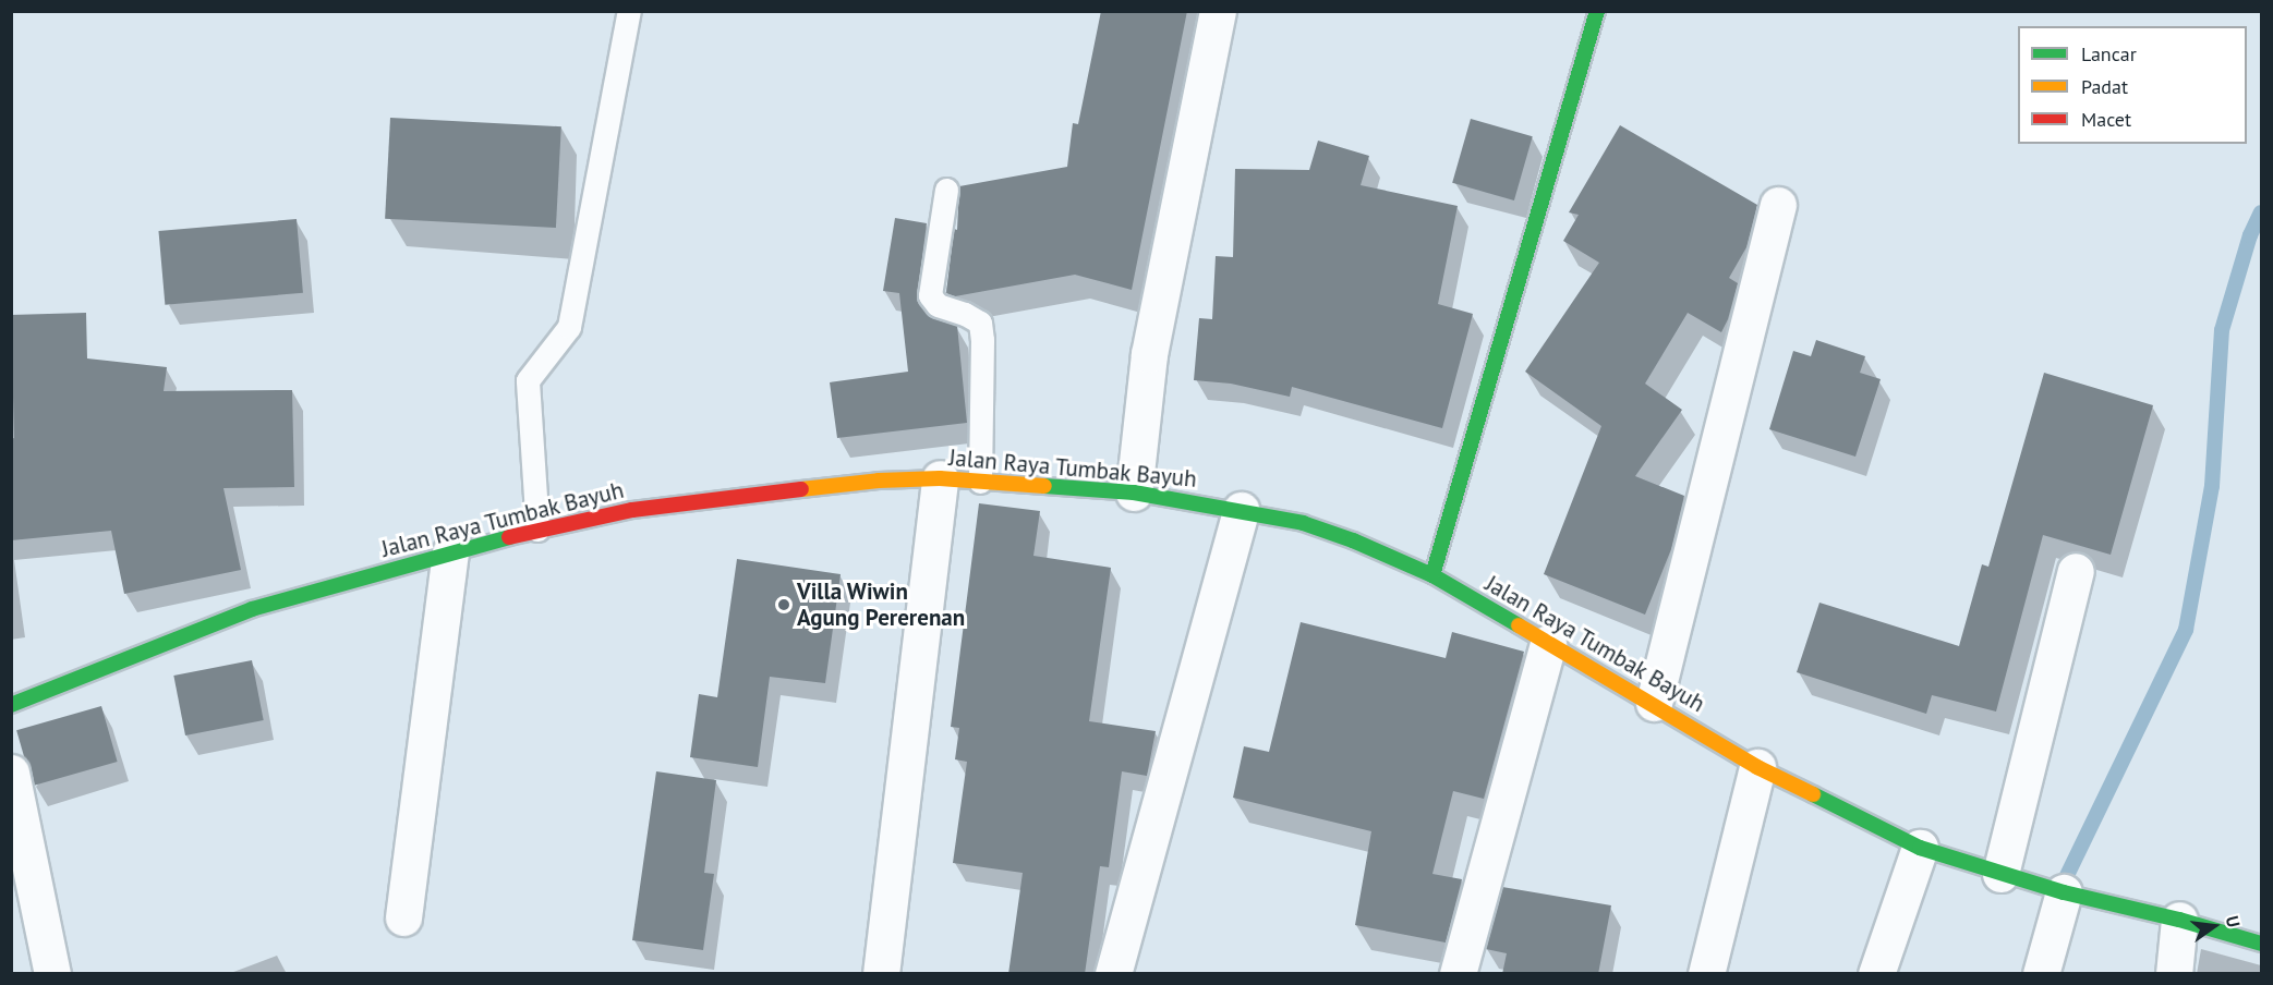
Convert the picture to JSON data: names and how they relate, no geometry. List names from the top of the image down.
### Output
{
  "streets": {
    "street": ["Jalan Raya Tumbak Bayuh"]
  },
  "places": ["Villa Wiwin Agung Pererenan"],
  "legend": ["Lancar", "Padat", "Macet"],
  "north": "right"
}
